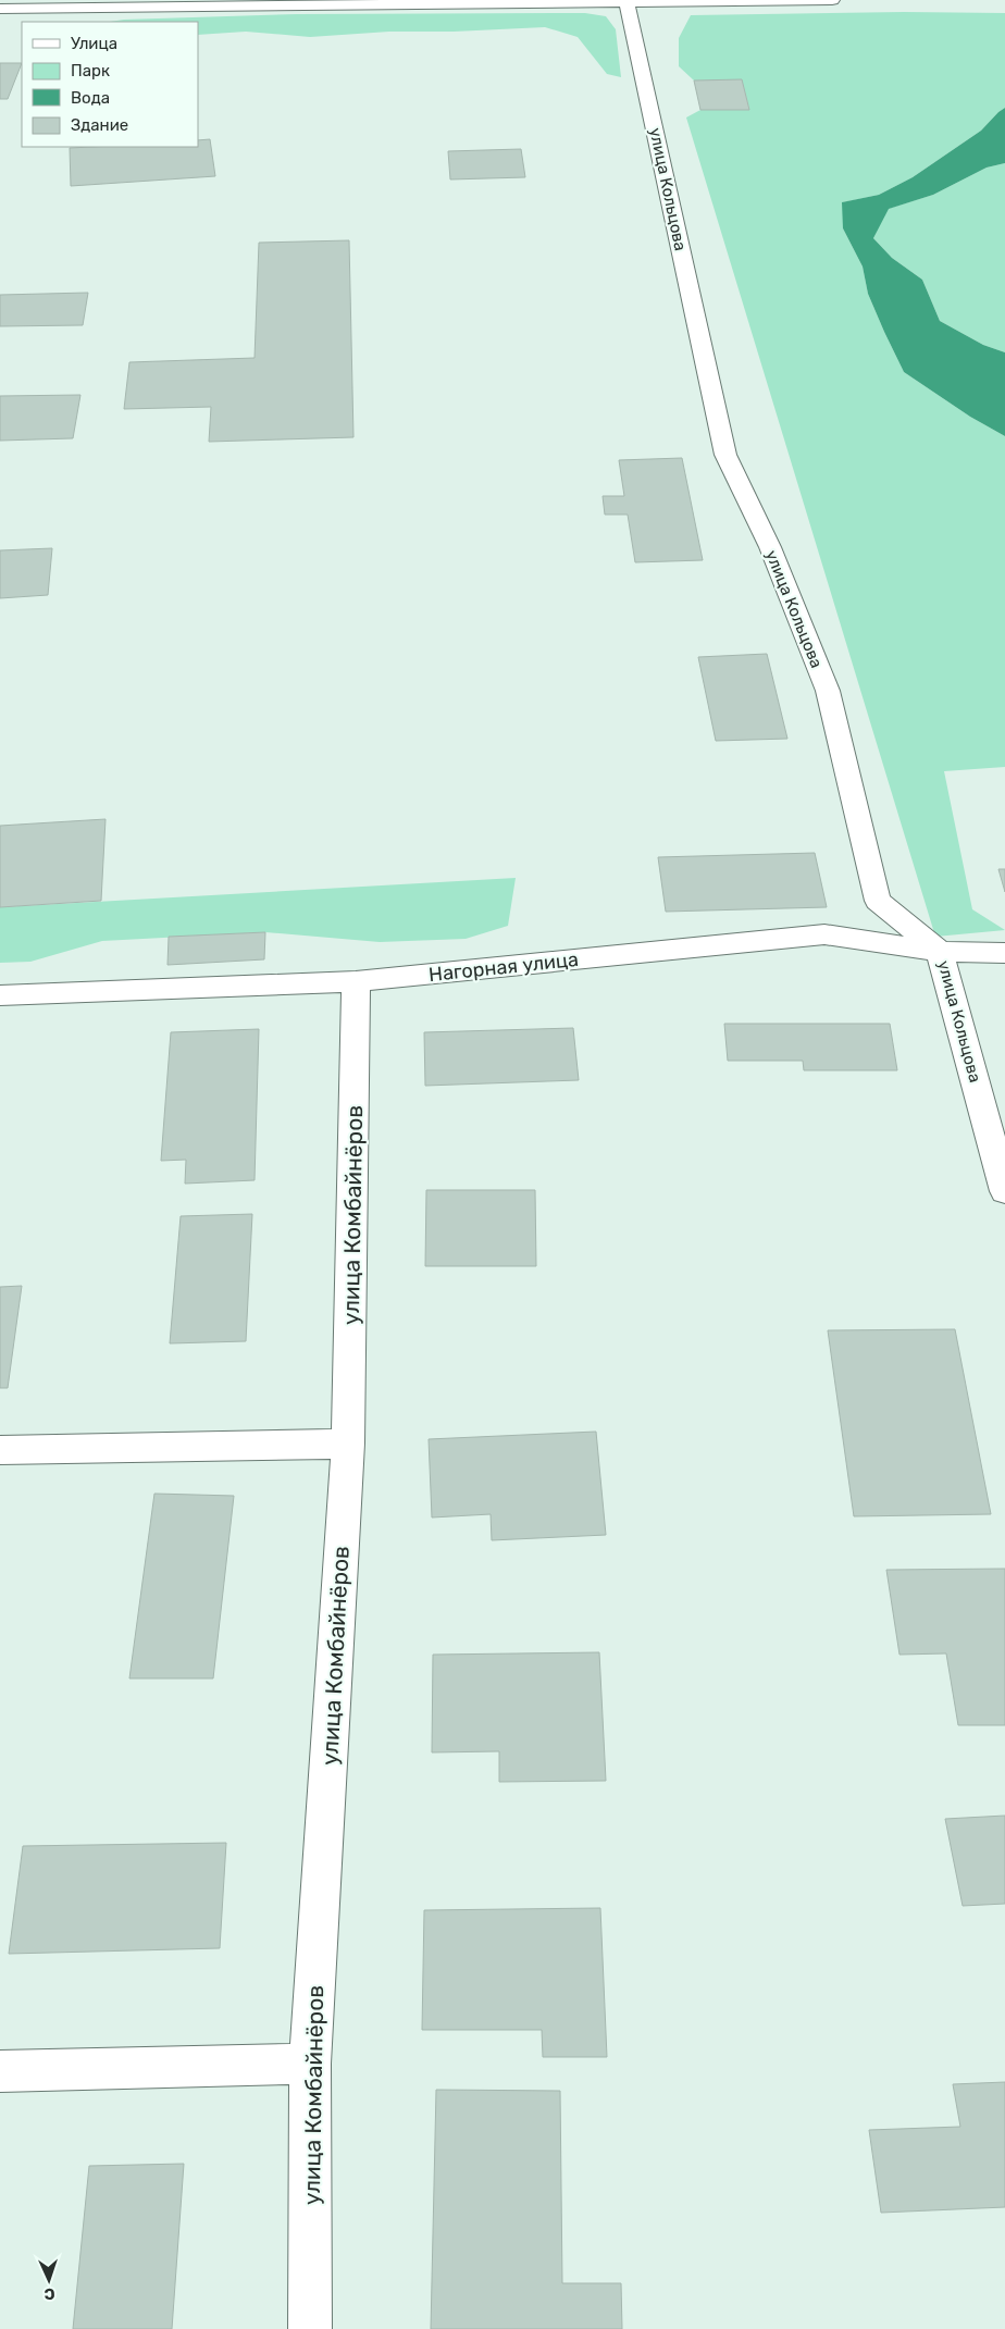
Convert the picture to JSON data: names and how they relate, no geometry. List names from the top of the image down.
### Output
{
  "streets": {
    "street": ["улица Кольцова", "Нагорная улица", "улица Комбайнёров"]
  },
  "crossings": [
    ["улица Кольцова", "Нагорная улица"],
    ["Нагорная улица", "улица Комбайнёров"]
  ],
  "legend": [
    "Улица",
    "Парк",
    "Вода",
    "Здание"
  ],
  "north": "bottom"
}
